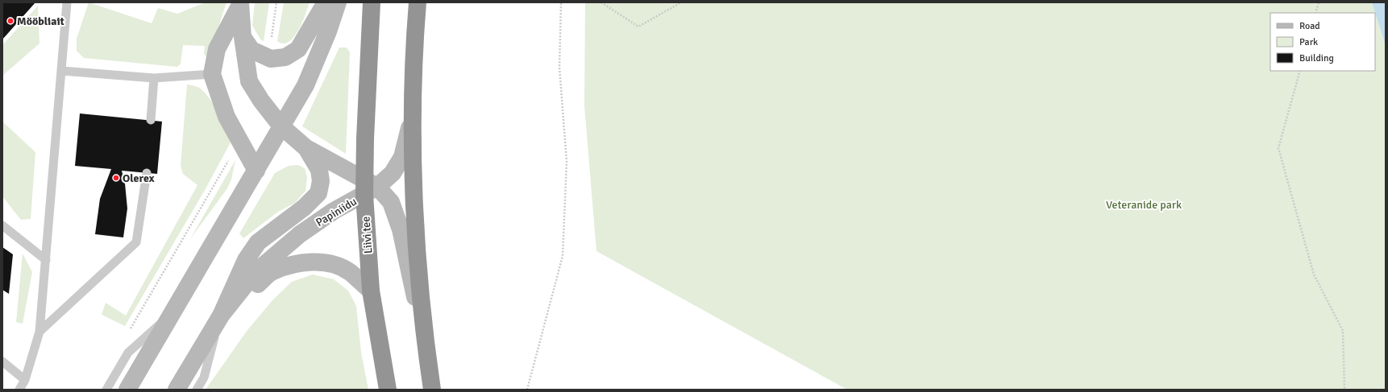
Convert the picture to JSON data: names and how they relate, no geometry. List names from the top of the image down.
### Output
{
  "streets": {
    "highway": ["Papiniidu", "Liivi tee"]
  },
  "crossings": [
    ["Papiniidu", "Liivi tee"]
  ],
  "parks": ["Veteranide park"],
  "places": ["Mööbliait", "Olerex"],
  "legend": ["Road", "Park", "Building"]
}
